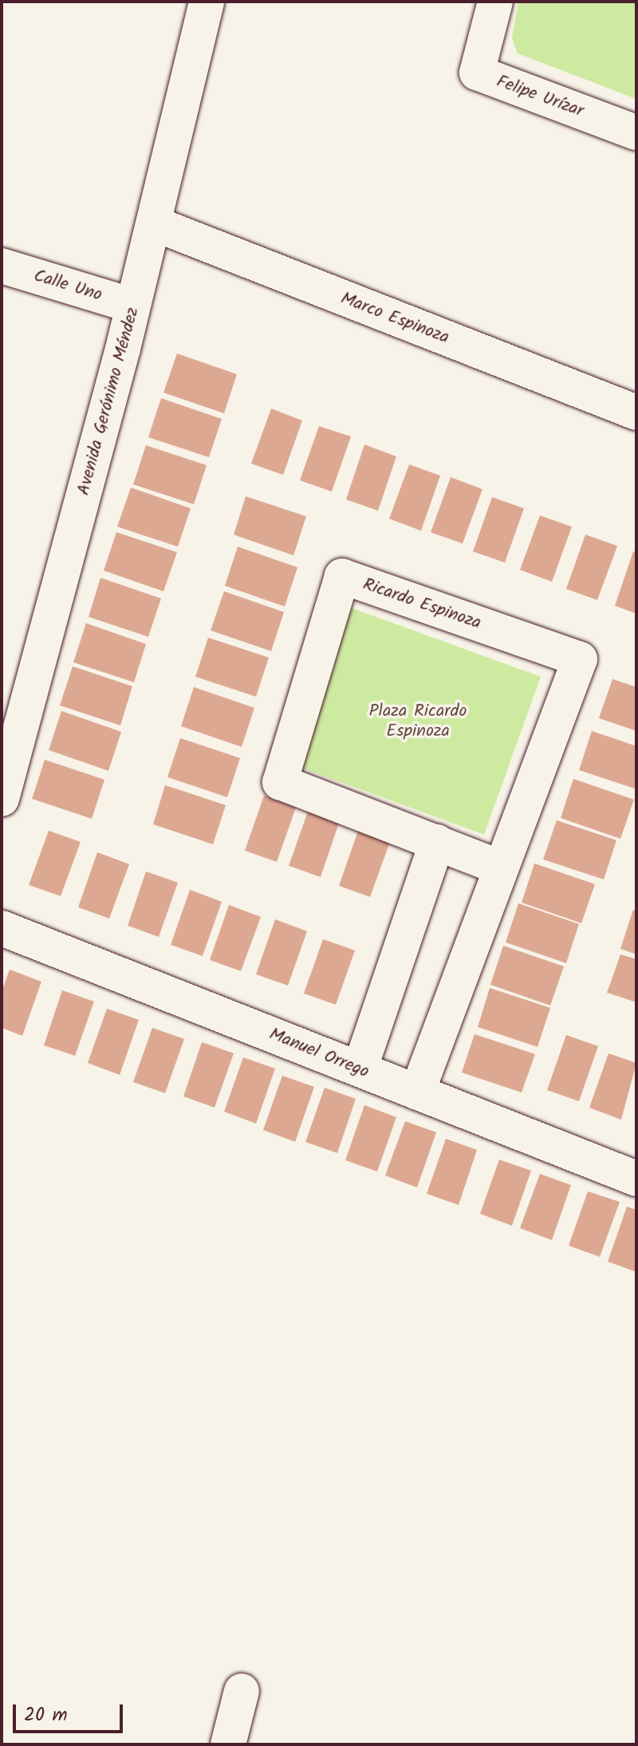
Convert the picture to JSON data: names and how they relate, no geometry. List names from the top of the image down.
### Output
{
  "streets": {
    "street": [
      "Felipe Urízar",
      "Calle Uno",
      "Marco Espinoza",
      "Avenida Gerónimo Méndez",
      "Ricardo Espinoza",
      "Manuel Orrego"
    ]
  },
  "crossings": [
    ["Calle Uno", "Avenida Gerónimo Méndez"],
    ["Marco Espinoza", "Avenida Gerónimo Méndez"],
    ["Ricardo Espinoza", "Manuel Orrego"]
  ],
  "parks": ["Plaza Ricardo Espinoza"],
  "scale_bar": "20 m"
}
